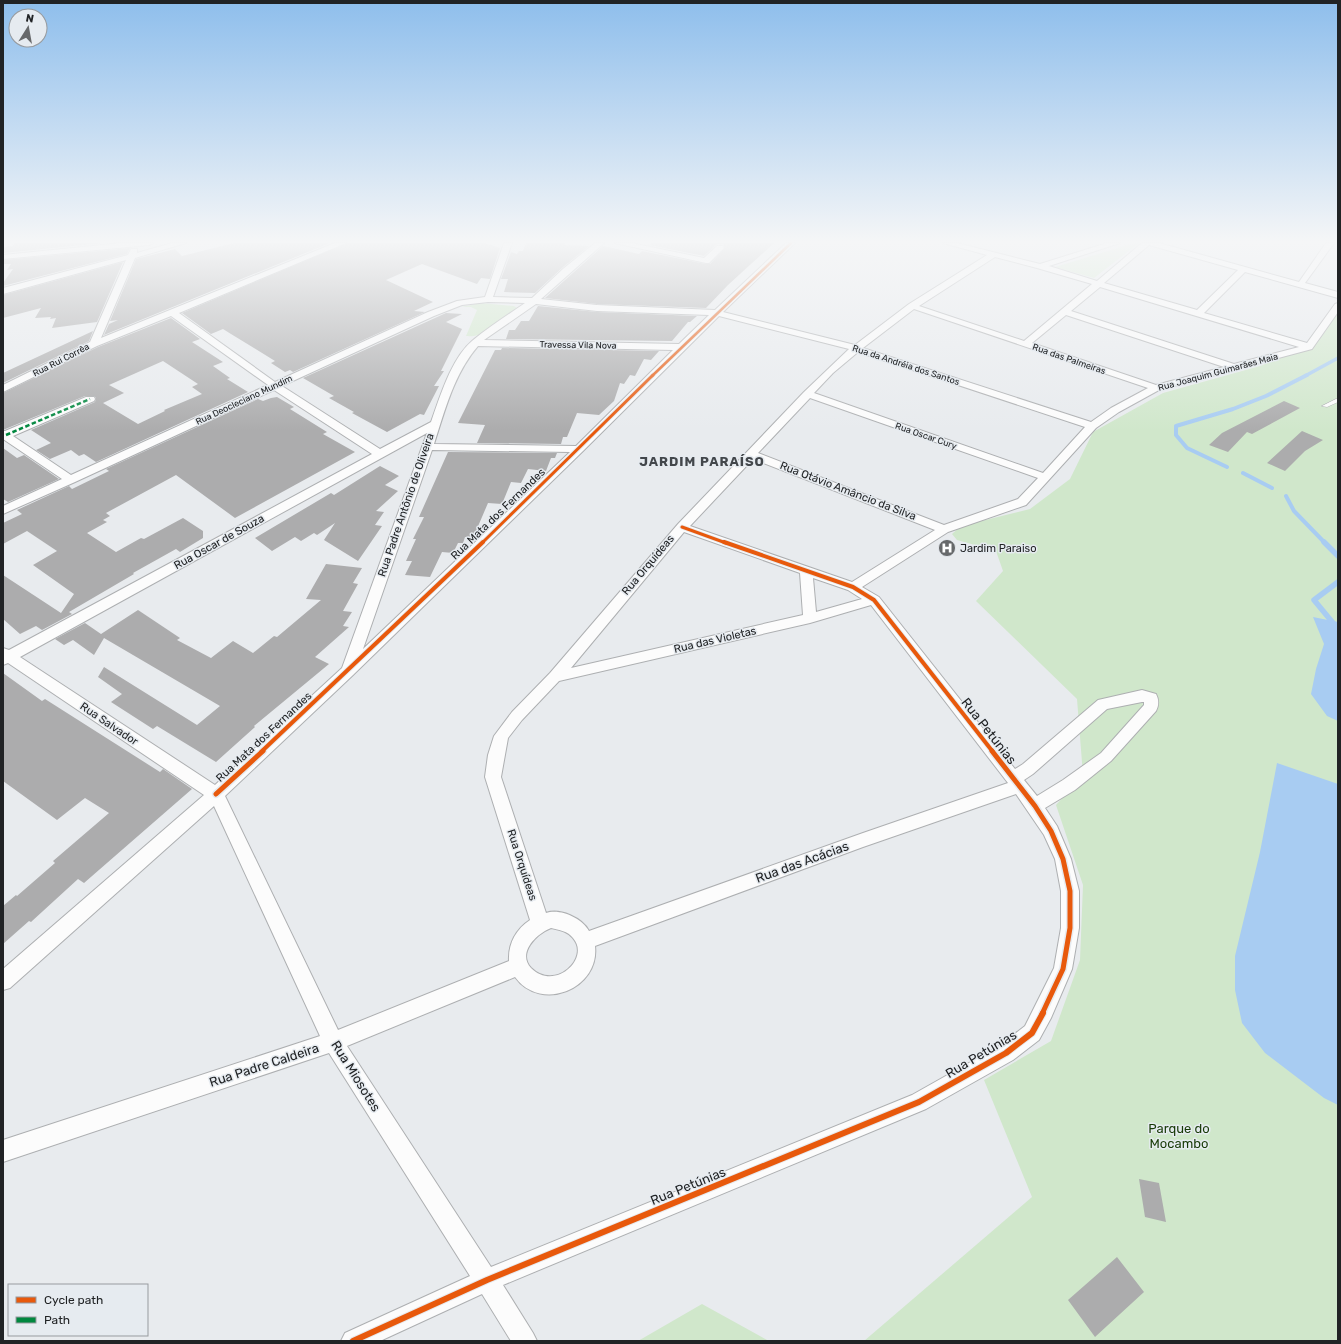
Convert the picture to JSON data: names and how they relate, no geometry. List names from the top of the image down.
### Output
{
  "streets": {
    "street": [
      "Travessa Vila Nova",
      "Rua das Palmeiras",
      "Rua Rui Corrêa",
      "Rua da Andréia dos Santos",
      "Rua Joaquim Guimarães Maia",
      "Rua Deocleciano Mundim",
      "Rua Oscar Cury",
      "Rua Otávio Amâncio da Silva",
      "Rua Padre Antônio de Oliveira",
      "Rua Mata dos Fernandes",
      "Rua Oscar de Souza",
      "Rua Orquídeas",
      "Rua das Violetas",
      "Rua Salvador",
      "Rua Petúnias",
      "Rua das Acácias",
      "Rua Padre Caldeira",
      "Rua Miosotes"
    ]
  },
  "crossings": [
    ["Travessa Vila Nova", "Rua Padre Antônio de Oliveira"],
    ["Travessa Vila Nova", "Rua Mata dos Fernandes"],
    ["Rua das Palmeiras", "Rua Joaquim Guimarães Maia"],
    ["Rua das Palmeiras", "Rua Orquídeas"],
    ["Rua da Andréia dos Santos", "Rua Joaquim Guimarães Maia"],
    ["Rua da Andréia dos Santos", "Rua Mata dos Fernandes"],
    ["Rua da Andréia dos Santos", "Rua Orquídeas"],
    ["Rua Joaquim Guimarães Maia", "Rua Oscar Cury"],
    ["Rua Joaquim Guimarães Maia", "Rua Otávio Amâncio da Silva"],
    ["Rua Joaquim Guimarães Maia", "Rua Petúnias"],
    ["Rua Oscar Cury", "Rua Orquídeas"],
    ["Rua Otávio Amâncio da Silva", "Rua Orquídeas"],
    ["Rua Padre Antônio de Oliveira", "Rua Mata dos Fernandes"],
    ["Rua Padre Antônio de Oliveira", "Rua Oscar de Souza"],
    ["Rua Mata dos Fernandes", "Rua Salvador"],
    ["Rua Mata dos Fernandes", "Rua Miosotes"],
    ["Rua Oscar de Souza", "Rua Salvador"],
    ["Rua Orquídeas", "Rua das Violetas"],
    ["Rua Orquídeas", "Rua Petúnias"],
    ["Rua Orquídeas", "Rua das Acácias"],
    ["Rua Orquídeas", "Rua Padre Caldeira"],
    ["Rua das Violetas", "Rua Petúnias"],
    ["Rua Salvador", "Rua Miosotes"],
    ["Rua Petúnias", "Rua das Acácias"],
    ["Rua Petúnias", "Rua Miosotes"],
    ["Rua das Acácias", "Rua Padre Caldeira"],
    ["Rua Padre Caldeira", "Rua Miosotes"]
  ],
  "districts": ["JARDIM PARAÍSO"],
  "parks": ["Parque do Mocambo"],
  "places": {
    "hospital": ["Jardim Paraiso"]
  },
  "legend": ["Cycle path", "Path"],
  "north": "top"
}
